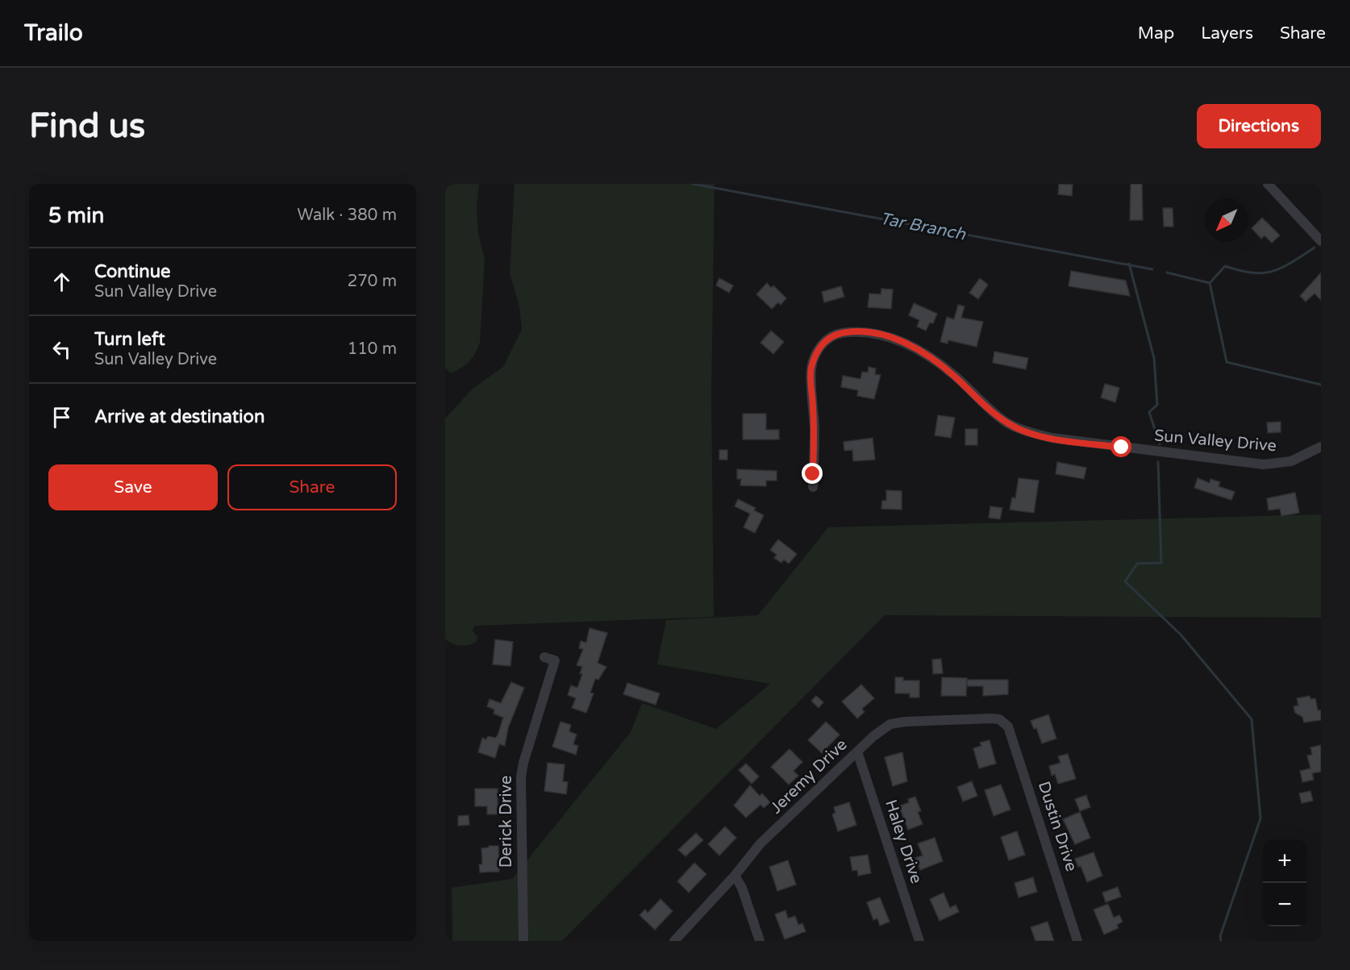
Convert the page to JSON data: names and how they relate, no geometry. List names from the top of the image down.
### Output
{
  "streets": {
    "street": [
      "Sun Valley Drive",
      "Jeremy Drive",
      "Derick Drive",
      "Dustin Drive",
      "Haley Drive"
    ]
  },
  "crossings": [
    ["Jeremy Drive", "Dustin Drive"],
    ["Jeremy Drive", "Haley Drive"]
  ],
  "water": ["Tar Branch"],
  "north": "bottom left",
  "page": {
    "header": "Trailo",
    "nav": ["Map", "Layers", "Share"],
    "buttons": [
      "Directions",
      ["Save", "Share"]
    ],
    "title": "Find us",
    "heading": ["5 min", "Walk · 380 m"],
    "list": [
      ["Continue", "Sun Valley Drive", "270 m"],
      ["Turn left", "Sun Valley Drive", "110 m"],
      "Arrive at destination"
    ],
    "map_buttons": ["+", "−"]
  }
}
